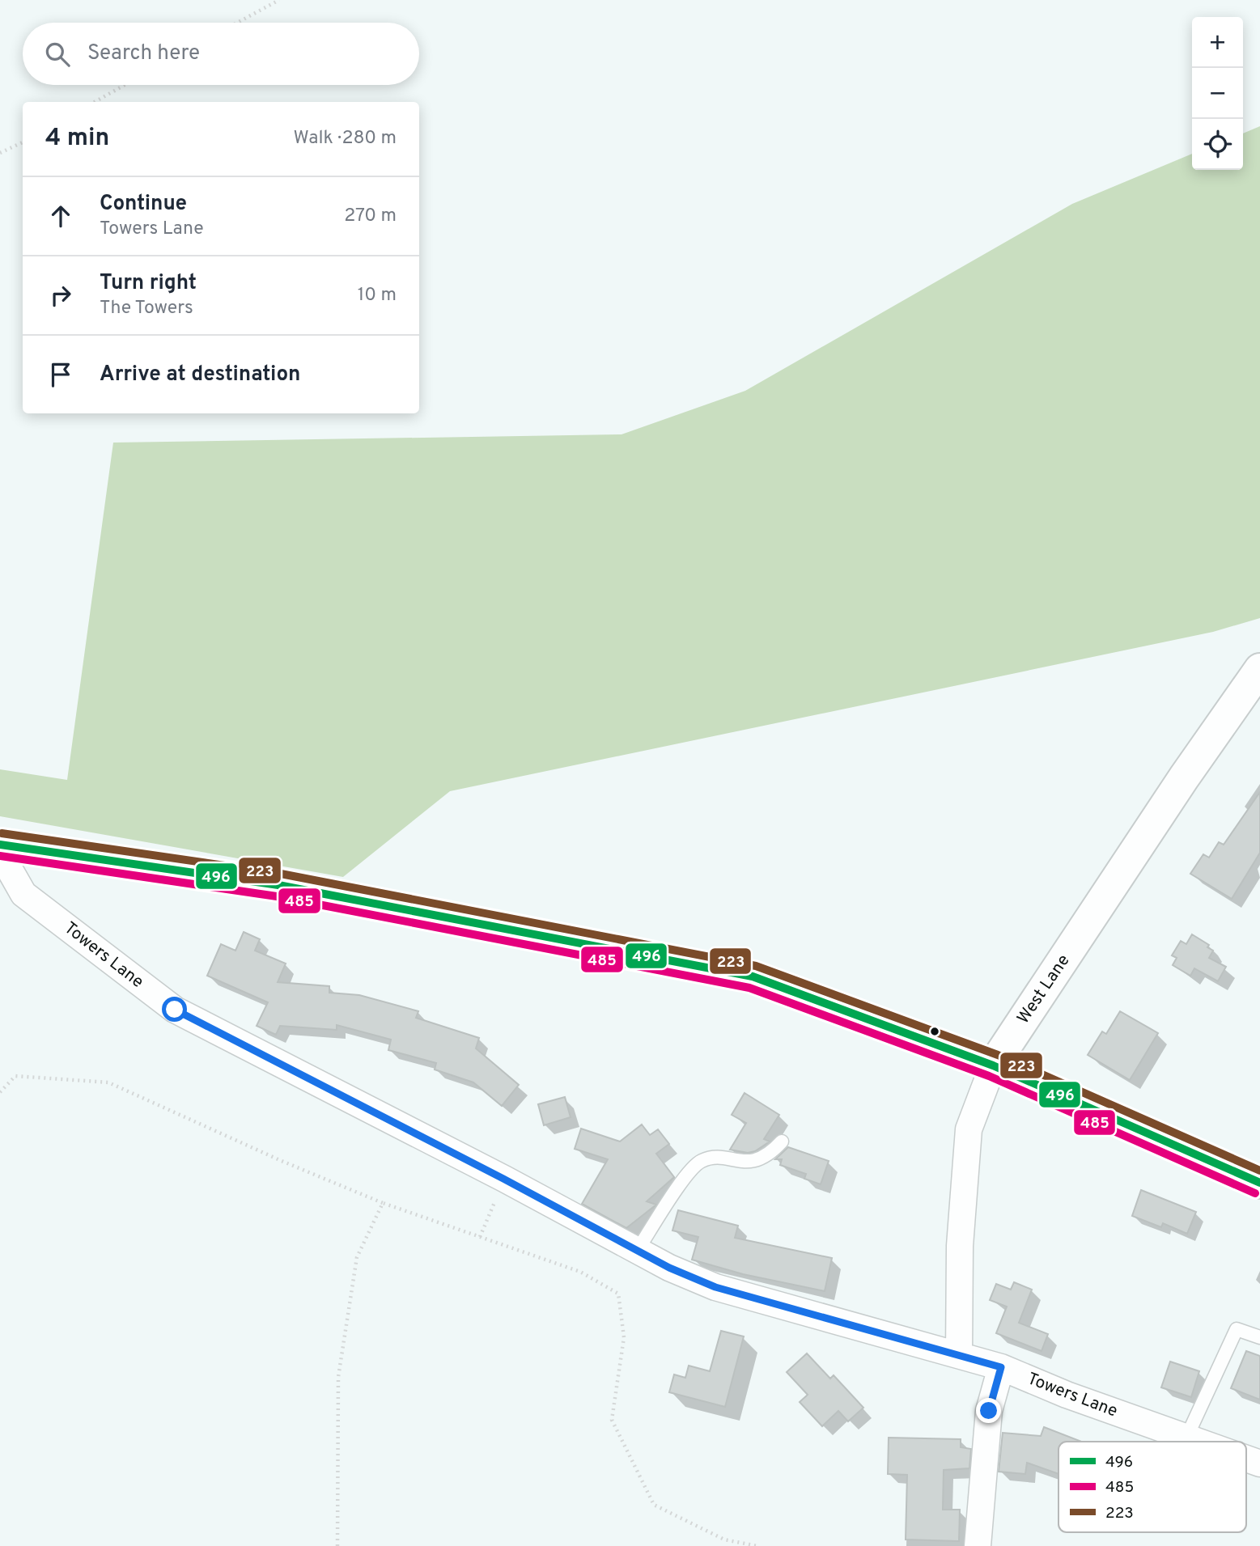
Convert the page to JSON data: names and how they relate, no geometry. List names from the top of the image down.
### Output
{
  "streets": {
    "street": ["Towers Lane", "West Lane"]
  },
  "crossings": [
    ["Towers Lane", "West Lane"]
  ],
  "lines": ["transit line 223", "transit line 496", "transit line 485"],
  "legend": ["496", "485", "223"],
  "page": {
    "map_buttons": ["+", "−"],
    "search": "Search here",
    "heading": ["4 min", "Walk · 280 m"],
    "list": [
      ["Continue", "Towers Lane", "270 m"],
      ["Turn right", "The Towers", "10 m"],
      "Arrive at destination"
    ]
  }
}
